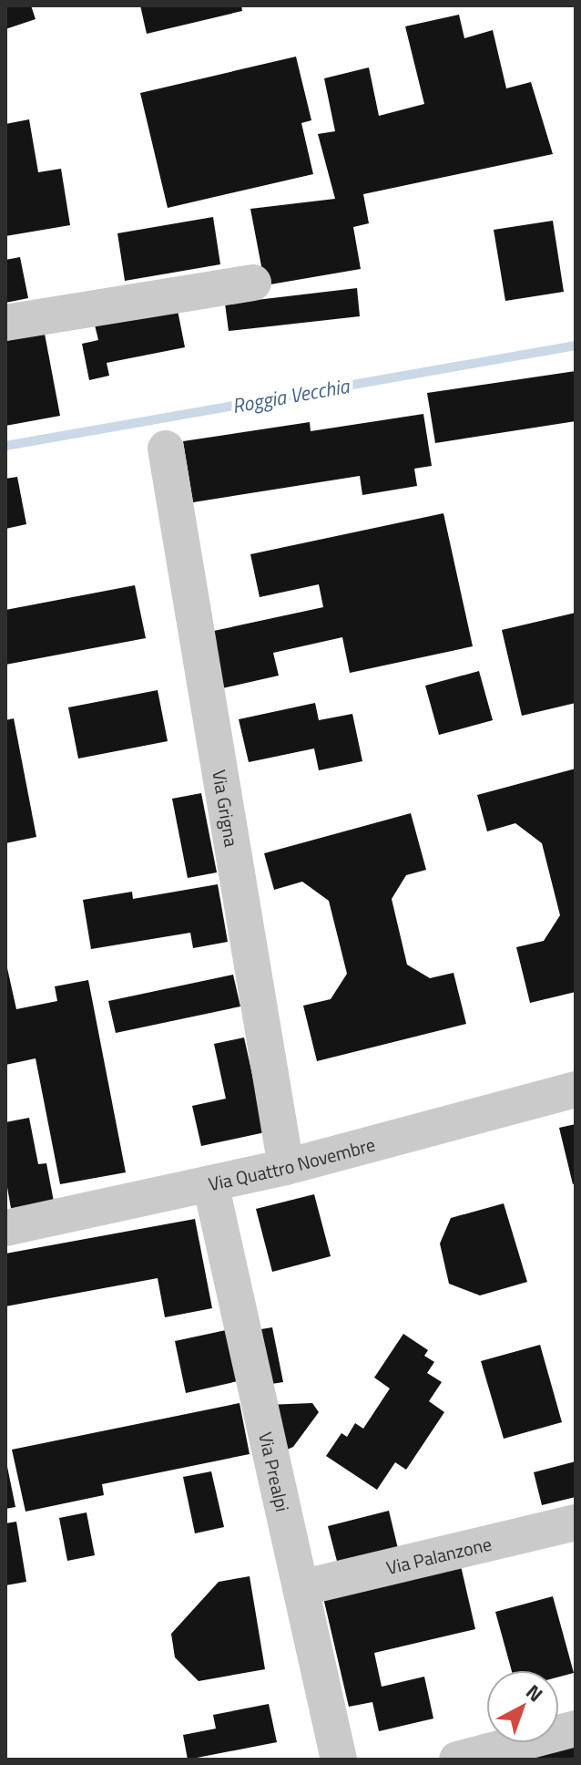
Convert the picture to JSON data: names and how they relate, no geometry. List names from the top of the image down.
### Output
{
  "streets": {
    "street": [
      "Via Grigna",
      "Via Quattro Novembre",
      "Via Prealpi",
      "Via Palanzone"
    ]
  },
  "crossings": [
    ["Via Grigna", "Via Quattro Novembre"],
    ["Via Quattro Novembre", "Via Prealpi"],
    ["Via Prealpi", "Via Palanzone"]
  ],
  "water": ["Roggia Vecchia"],
  "north": "top right"
}
